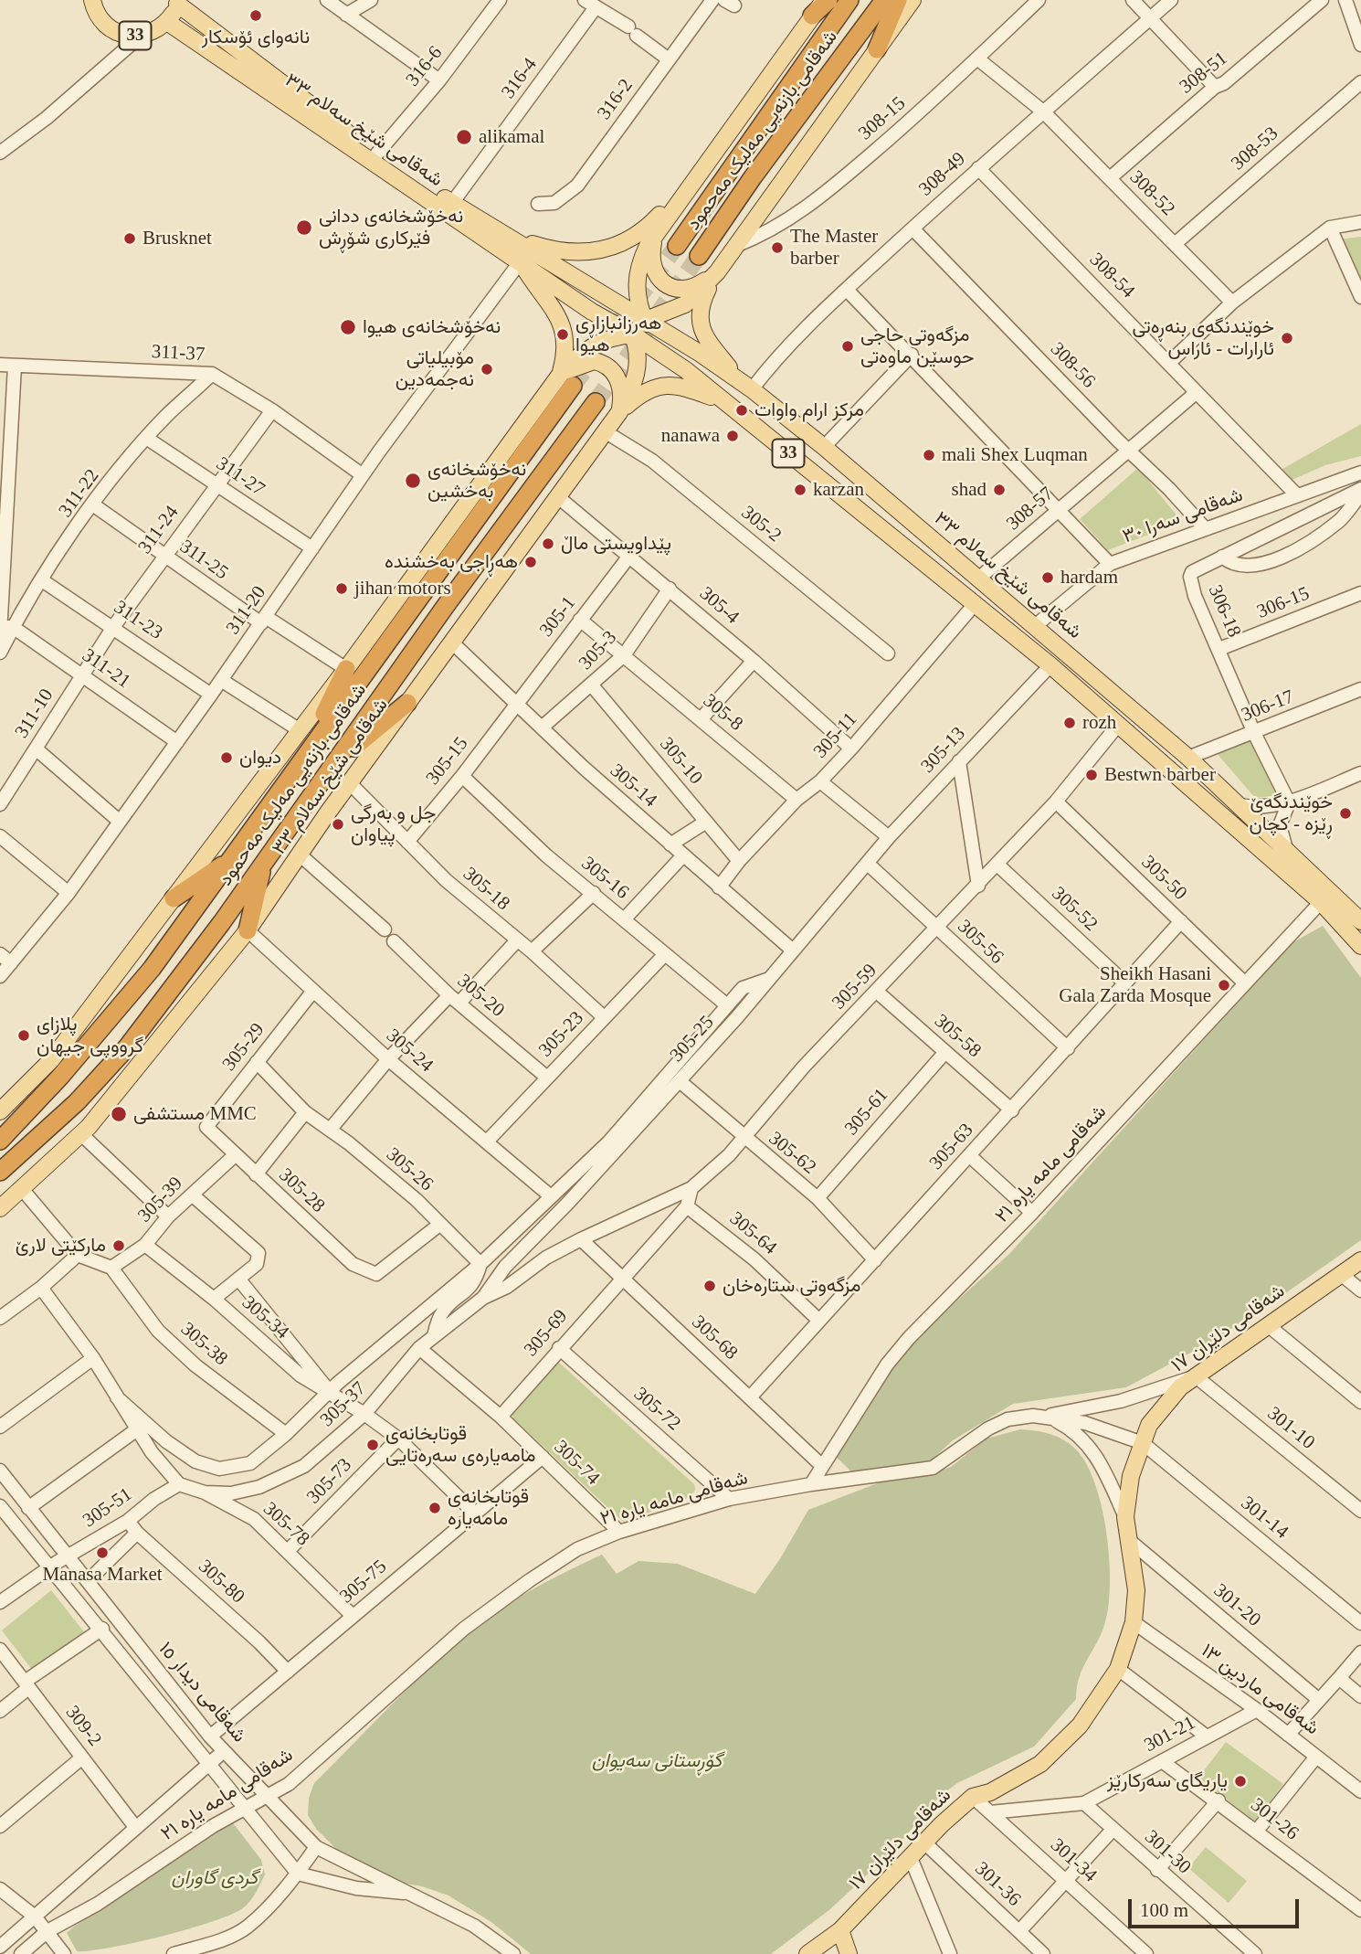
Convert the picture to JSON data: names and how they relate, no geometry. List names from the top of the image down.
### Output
{
  "streets": {
    "highway": ["شەقامی بازنەیی مەلیک مەحمود"],
    "main road": ["33", "شەقامی شێخ سەلام ٣٣", "شەقامی دلێران ١٧"],
    "street": [
      "316-6",
      "308-51",
      "316-4",
      "316-2",
      "308-15",
      "308-53",
      "308-49",
      "308-52",
      "308-54",
      "311-37",
      "308-56",
      "311-27",
      "311-22",
      "308-57",
      "شەقامی سەرا ٣٠",
      "305-2",
      "311-24",
      "311-25",
      "306-15",
      "305-4",
      "311-20",
      "306-18",
      "305-1",
      "311-23",
      "305-3",
      "311-21",
      "306-17",
      "305-8",
      "311-10",
      "305-11",
      "305-13",
      "305-15",
      "305-10",
      "305-14",
      "305-16",
      "305-50",
      "305-18",
      "305-52",
      "305-56",
      "305-59",
      "305-20",
      "305-23",
      "305-58",
      "305-25",
      "305-29",
      "305-24",
      "305-61",
      "305-63",
      "305-62",
      "شەقامی مامە یارە ٢١",
      "305-26",
      "305-28",
      "305-39",
      "305-64",
      "305-34",
      "305-69",
      "305-68",
      "305-38",
      "305-37",
      "305-72",
      "301-10",
      "305-74",
      "305-73",
      "305-51",
      "301-14",
      "305-78",
      "305-80",
      "305-75",
      "301-20",
      "شەقامی ماردین ١٣",
      "شەقامی دیدار ١٥",
      "309-2",
      "301-21",
      "301-26",
      "301-30",
      "301-34",
      "301-36"
    ]
  },
  "crossings": [
    ["33", "شەقامی شێخ سەلام ٣٣"],
    ["316-6", "شەقامی شێخ سەلام ٣٣"],
    ["308-51", "308-52"],
    ["316-4", "شەقامی شێخ سەلام ٣٣"],
    ["308-15", "308-52"],
    ["شەقامی شێخ سەلام ٣٣", "308-49"],
    ["شەقامی شێخ سەلام ٣٣", "308-57"],
    ["شەقامی شێخ سەلام ٣٣", "شەقامی سەرا ٣٠"],
    ["شەقامی شێخ سەلام ٣٣", "305-2"],
    ["شەقامی شێخ سەلام ٣٣", "305-4"],
    ["شەقامی شێخ سەلام ٣٣", "311-20"],
    ["شەقامی شێخ سەلام ٣٣", "306-17"],
    ["شەقامی شێخ سەلام ٣٣", "305-11"],
    ["شەقامی شێخ سەلام ٣٣", "305-13"],
    ["شەقامی شێخ سەلام ٣٣", "305-14"],
    ["شەقامی شێخ سەلام ٣٣", "305-18"],
    ["شەقامی شێخ سەلام ٣٣", "305-59"],
    ["شەقامی شێخ سەلام ٣٣", "305-24"],
    ["شەقامی شێخ سەلام ٣٣", "شەقامی مامە یارە ٢١"],
    ["308-53", "308-52"],
    ["308-49", "308-52"],
    ["308-49", "308-54"],
    ["308-49", "308-56"],
    ["308-54", "308-57"],
    ["308-54", "شەقامی سەرا ٣٠"],
    ["311-37", "311-22"],
    ["311-37", "311-24"],
    ["311-37", "311-20"],
    ["308-56", "308-57"],
    ["308-56", "شەقامی سەرا ٣٠"],
    ["311-27", "311-22"],
    ["311-27", "311-24"],
    ["311-27", "311-20"],
    ["311-22", "311-25"],
    ["311-22", "311-23"],
    ["311-22", "311-21"],
    ["311-24", "311-25"],
    ["311-24", "311-23"],
    ["311-24", "311-21"],
    ["311-24", "311-10"],
    ["311-25", "311-20"],
    ["306-15", "306-18"],
    ["305-4", "305-1"],
    ["305-4", "305-3"],
    ["305-4", "305-11"],
    ["311-20", "311-23"],
    ["311-20", "311-21"],
    ["306-18", "306-17"],
    ["305-1", "305-8"],
    ["305-1", "305-15"],
    ["305-1", "305-14"],
    ["305-3", "305-8"],
    ["305-3", "305-10"],
    ["305-3", "305-14"],
    ["311-21", "311-10"],
    ["305-8", "305-11"],
    ["305-11", "305-10"],
    ["305-11", "305-14"],
    ["305-13", "305-56"],
    ["305-13", "305-25"],
    ["305-15", "305-14"],
    ["305-15", "305-16"],
    ["305-15", "305-18"],
    ["305-14", "305-25"],
    ["305-16", "305-23"],
    ["305-50", "305-59"],
    ["305-50", "305-63"],
    ["305-50", "شەقامی مامە یارە ٢١"],
    ["305-18", "305-23"],
    ["305-52", "305-59"],
    ["305-52", "305-63"],
    ["305-56", "305-59"],
    ["305-56", "305-25"],
    ["305-56", "305-63"],
    ["305-59", "305-58"],
    ["305-59", "305-62"],
    ["305-20", "305-23"],
    ["305-23", "305-24"],
    ["305-58", "305-61"],
    ["305-58", "305-63"],
    ["305-25", "305-62"],
    ["305-25", "305-37"],
    ["305-29", "305-24"],
    ["305-29", "305-26"],
    ["305-29", "305-28"],
    ["305-61", "305-62"],
    ["305-63", "305-62"],
    ["305-63", "305-64"],
    ["305-63", "305-68"],
    ["شەقامی مامە یارە ٢١", "305-68"],
    ["شەقامی مامە یارە ٢١", "305-72"],
    ["شەقامی مامە یارە ٢١", "305-74"],
    ["شەقامی مامە یارە ٢١", "شەقامی دیدار ١٥"],
    ["شەقامی مامە یارە ٢١", "309-2"],
    ["305-26", "305-28"],
    ["305-28", "305-39"],
    ["305-39", "305-34"],
    ["305-39", "305-38"],
    ["305-34", "305-37"],
    ["305-34", "305-73"],
    ["305-34", "305-75"],
    ["شەقامی دلێران ١٧", "301-10"],
    ["شەقامی دلێران ١٧", "301-14"],
    ["شەقامی دلێران ١٧", "301-20"],
    ["شەقامی دلێران ١٧", "شەقامی ماردین ١٣"],
    ["شەقامی دلێران ١٧", "301-34"],
    ["شەقامی دلێران ١٧", "301-36"],
    ["305-69", "305-68"],
    ["305-69", "305-72"],
    ["305-69", "305-74"],
    ["305-37", "305-74"],
    ["305-37", "305-78"],
    ["305-74", "305-75"],
    ["305-73", "305-78"],
    ["305-51", "305-78"],
    ["305-51", "305-80"],
    ["305-51", "شەقامی دیدار ١٥"],
    ["305-78", "305-75"],
    ["305-80", "305-75"],
    ["305-75", "شەقامی دیدار ١٥"],
    ["شەقامی ماردین ١٣", "301-21"],
    ["301-21", "301-26"],
    ["301-21", "301-30"],
    ["301-21", "301-34"]
  ],
  "parks": ["گۆڕستانی سەیوان", "گردی گاوران"],
  "places": [
    "نانەوای ئۆسکار",
    "alikamal",
    "نەخۆشخانەی ددانی فێرکاری شۆڕش",
    "Brusknet",
    "The Master barber",
    "نەخۆشخانەی هیوا",
    "هەرزانبازاڕی هیوا",
    "خوێندنگەی بنەڕەتی ئارارات - ئاراس",
    "مزگەوتی حاجی حوسێن ماوەتی",
    "مۆبیلیاتی نەجمەدین",
    "مركز ارام واوات",
    "nanawa",
    "mali Shex Luqman",
    "نەخۆشخانەی بەخشین",
    "karzan",
    "shad",
    "پێداویستی ماڵ",
    "هەڕاجی بەخشندە",
    "hardam",
    "jihan motors",
    "rozh",
    "دیوان",
    "Bestwn barber",
    "خوێندنگەێ ڕێزە - کچان",
    "جل و بەرگی پیاوان",
    "Sheikh Hasani Gala Zarda Mosque",
    "پلازای گرووپی جیهان",
    "مستشفى MMC",
    "مارکێتی لارێ",
    "مزگەوتی ستارەخان",
    "قوتابخانەی مامەیارەی سەرەتایی",
    "قوتابخانەی مامەیارە",
    "Manasa Market",
    "یاریگای سەرکارێز"
  ],
  "scale_bar": "100 m"
}
